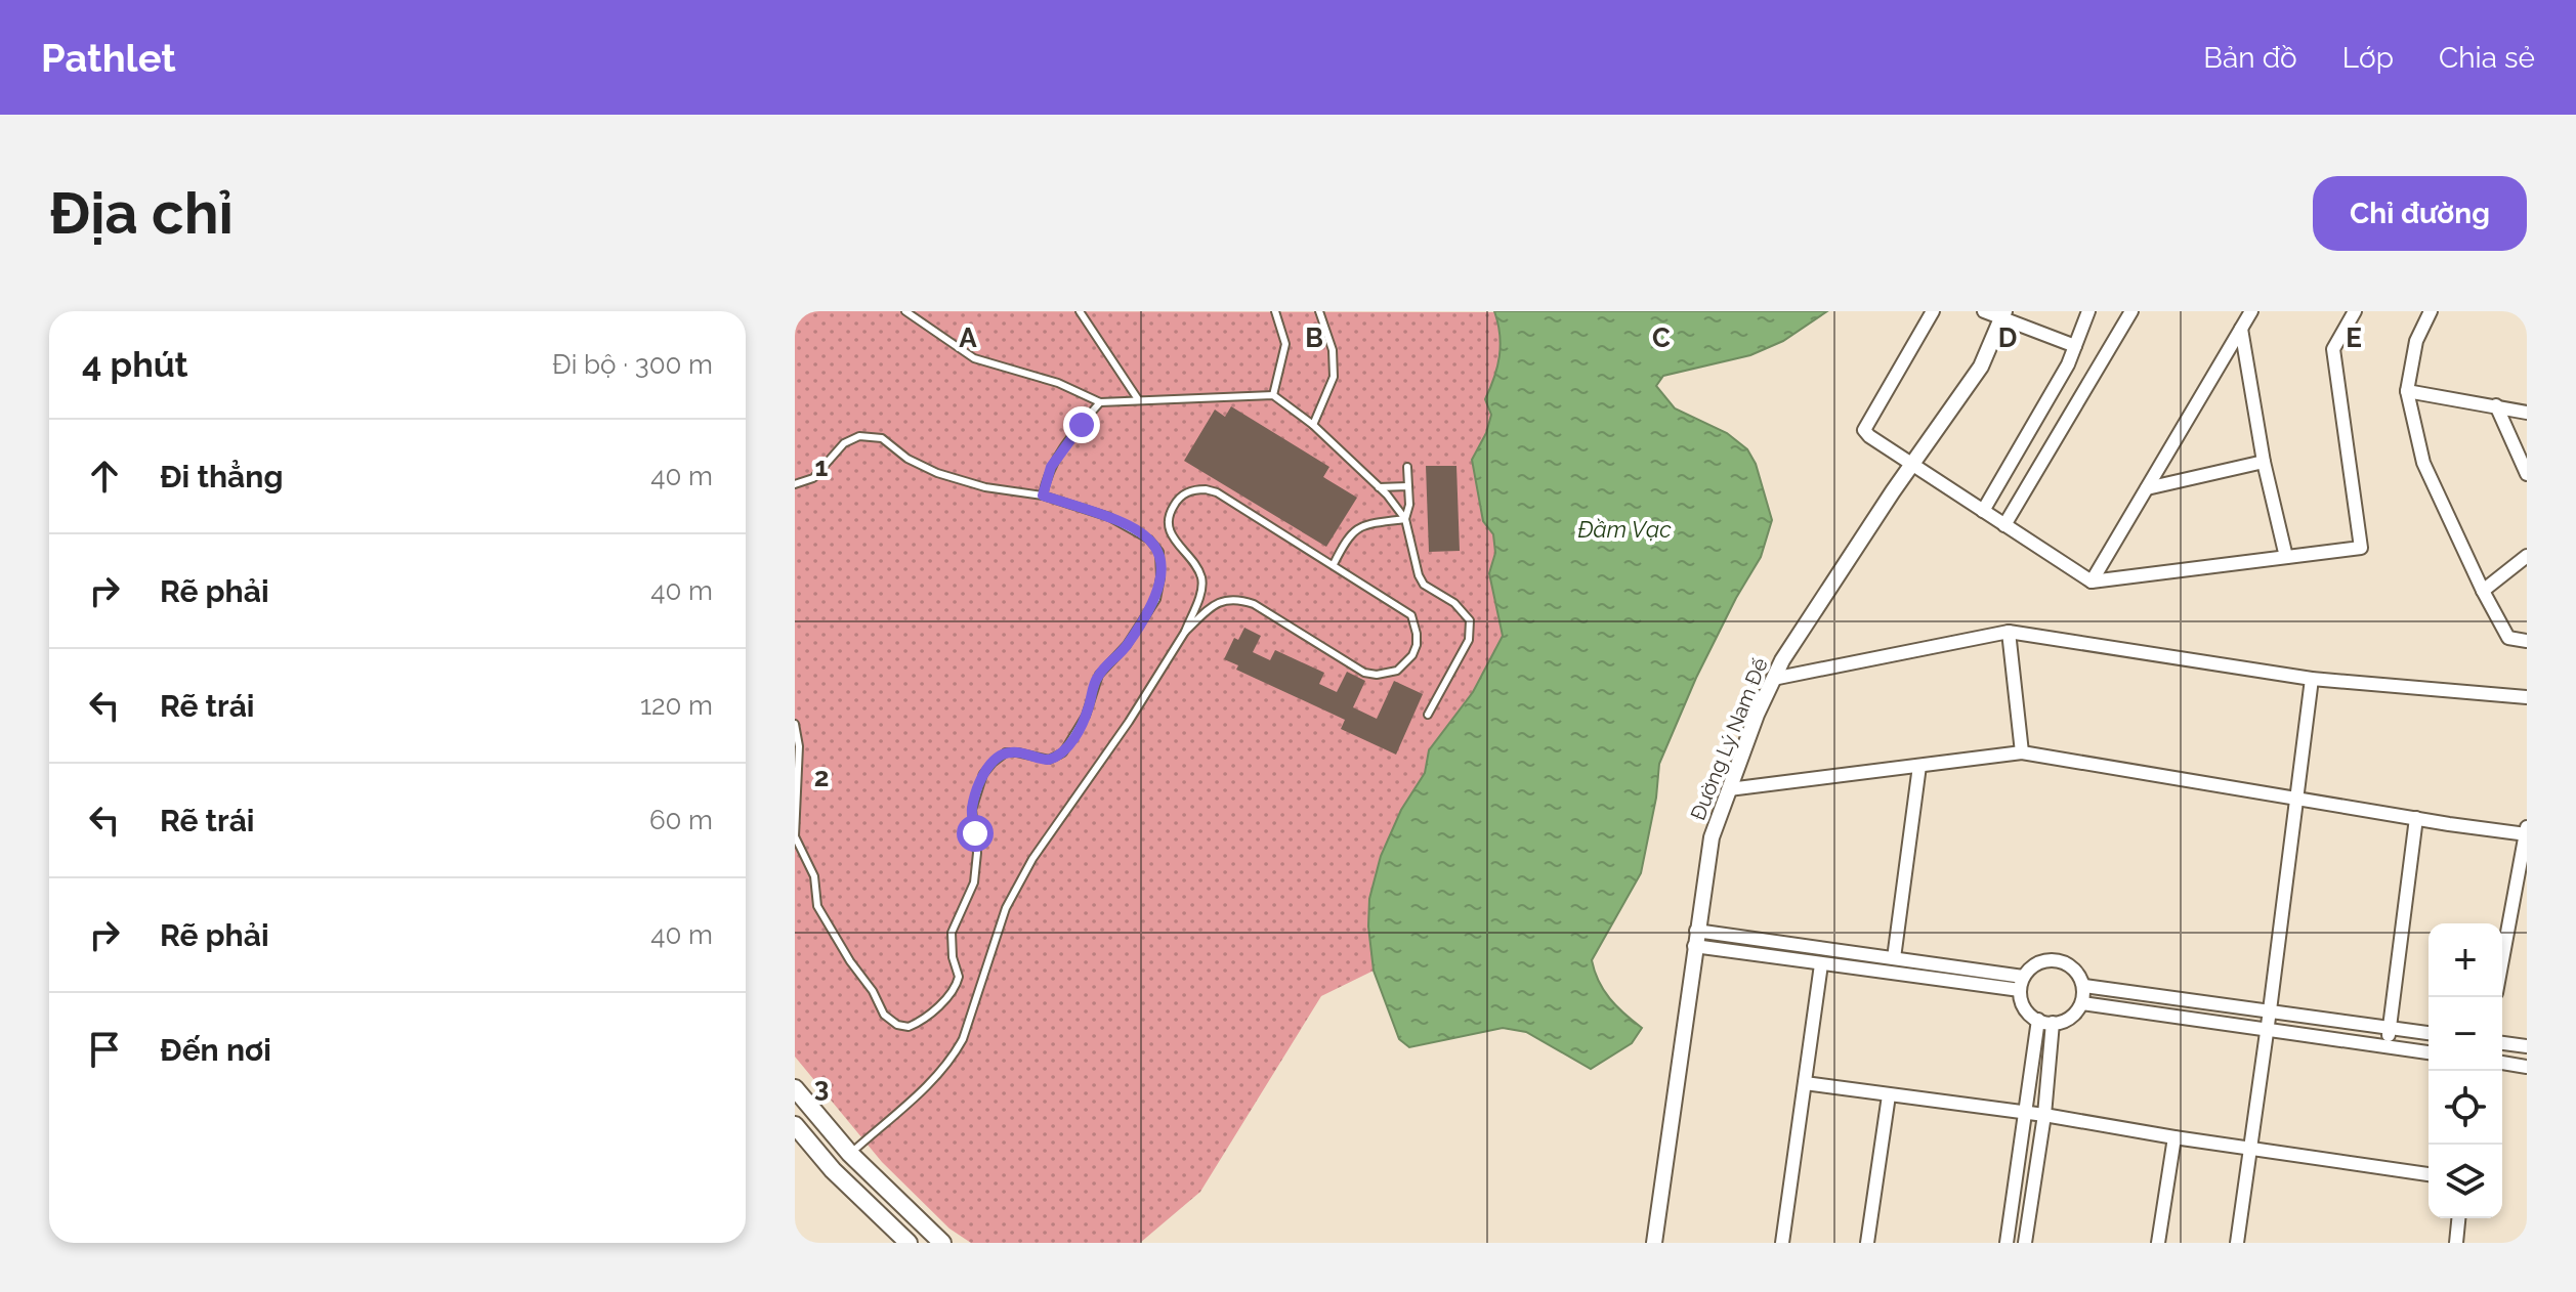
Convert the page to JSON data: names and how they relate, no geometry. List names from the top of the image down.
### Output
{
  "streets": {
    "street": ["Đường Lý Nam Đế"]
  },
  "water": ["Đầm Vạc"],
  "page": {
    "header": "Pathlet",
    "nav": ["Bản đồ", "Lớp", "Chia sẻ"],
    "buttons": "Chỉ đường",
    "title": "Địa chỉ",
    "heading": ["4 phút", "Đi bộ · 300 m"],
    "list": [
      ["Đi thẳng", "40 m"],
      ["Rẽ phải", "40 m"],
      ["Rẽ trái", "120 m"],
      ["Rẽ trái", "60 m"],
      ["Rẽ phải", "40 m"],
      "Đến nơi"
    ],
    "map_buttons": ["+", "−"]
  },
  "grid": {
    "columns": [
      "A",
      "B",
      "C",
      "D",
      "E"
    ],
    "rows": ["1", "2", "3"]
  }
}
